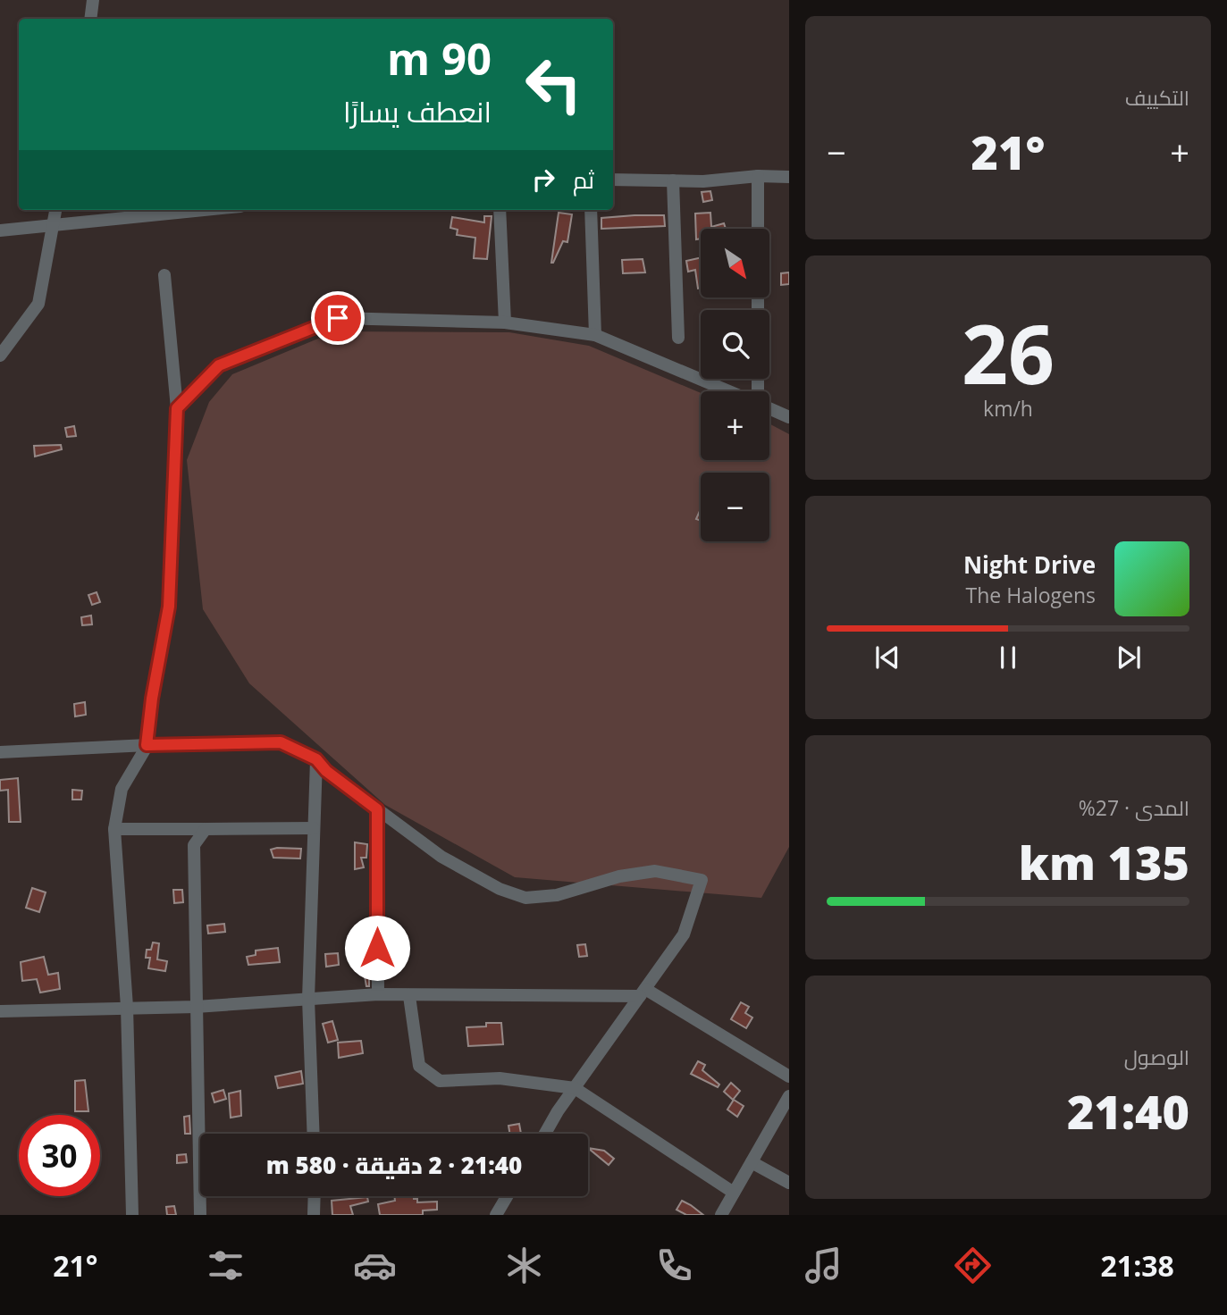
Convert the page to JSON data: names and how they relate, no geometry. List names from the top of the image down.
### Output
{
  "north": "bottom right",
  "page": {
    "tile": [
      "التكييف",
      ["26", "km/h"],
      ["المدى · 27%", "135 km"],
      ["الوصول", "21:40"]
    ],
    "turn": ["90 m", "انعطف يسارًا"],
    "heat": ["−", "21°", "+"],
    "then": "ثم",
    "map_buttons": ["+", "−"],
    "song": ["Night Drive", "The Halogens"],
    "limit": "30",
    "trip": "21:40 · 2 دقيقة · 580 m",
    "tabs": ["21:38", "21°"]
  }
}
